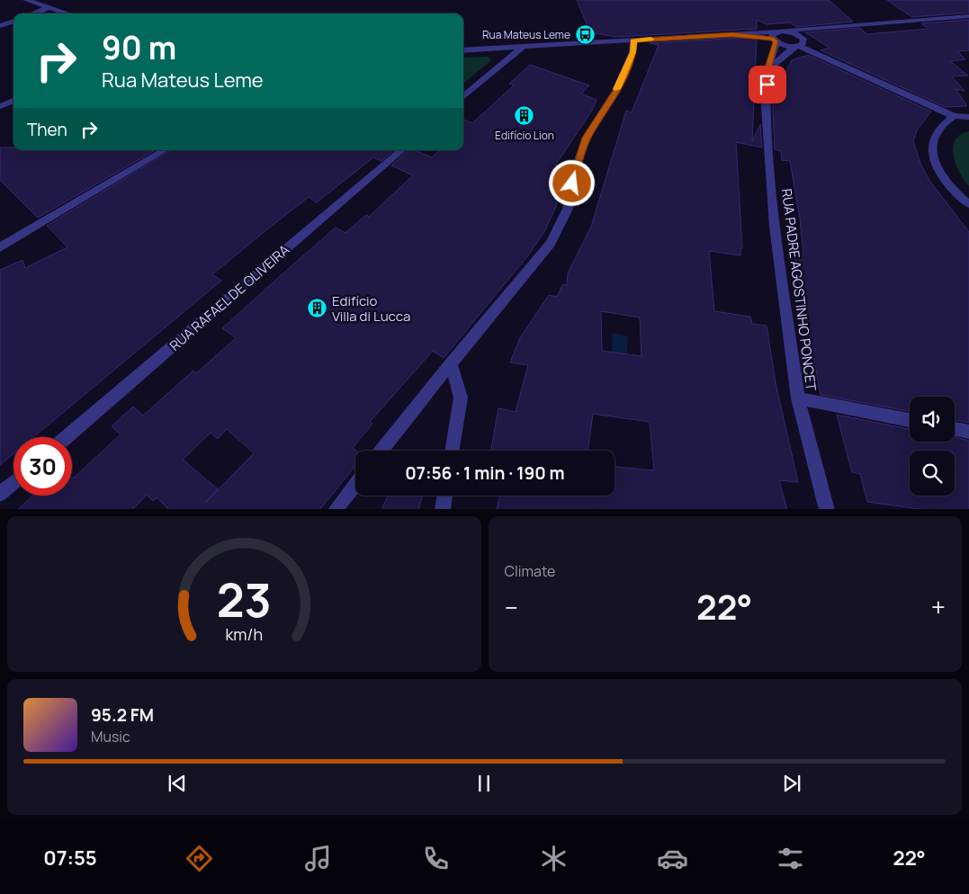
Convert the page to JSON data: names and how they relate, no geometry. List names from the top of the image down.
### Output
{
  "streets": {
    "street": ["RUA PADRE AGOSTINHO PONCET", "RUA RAFAEL DE OLIVEIRA"]
  },
  "places": {
    "bus stop": ["Rua Mateus Leme"],
    "building": ["Edifício Lion", "Edifício Villa di Lucca"]
  },
  "page": {
    "turn": ["90 m", "Rua Mateus Leme"],
    "then": "Then",
    "limit": "30",
    "trip": "07:56 · 1 min · 190 m",
    "tile": "Climate",
    "heat": ["−", "22°", "+"],
    "song": ["95.2 FM", "Music"],
    "tabs": ["07:55", "22°"],
    "gauge": ["23", "km/h"]
  }
}
